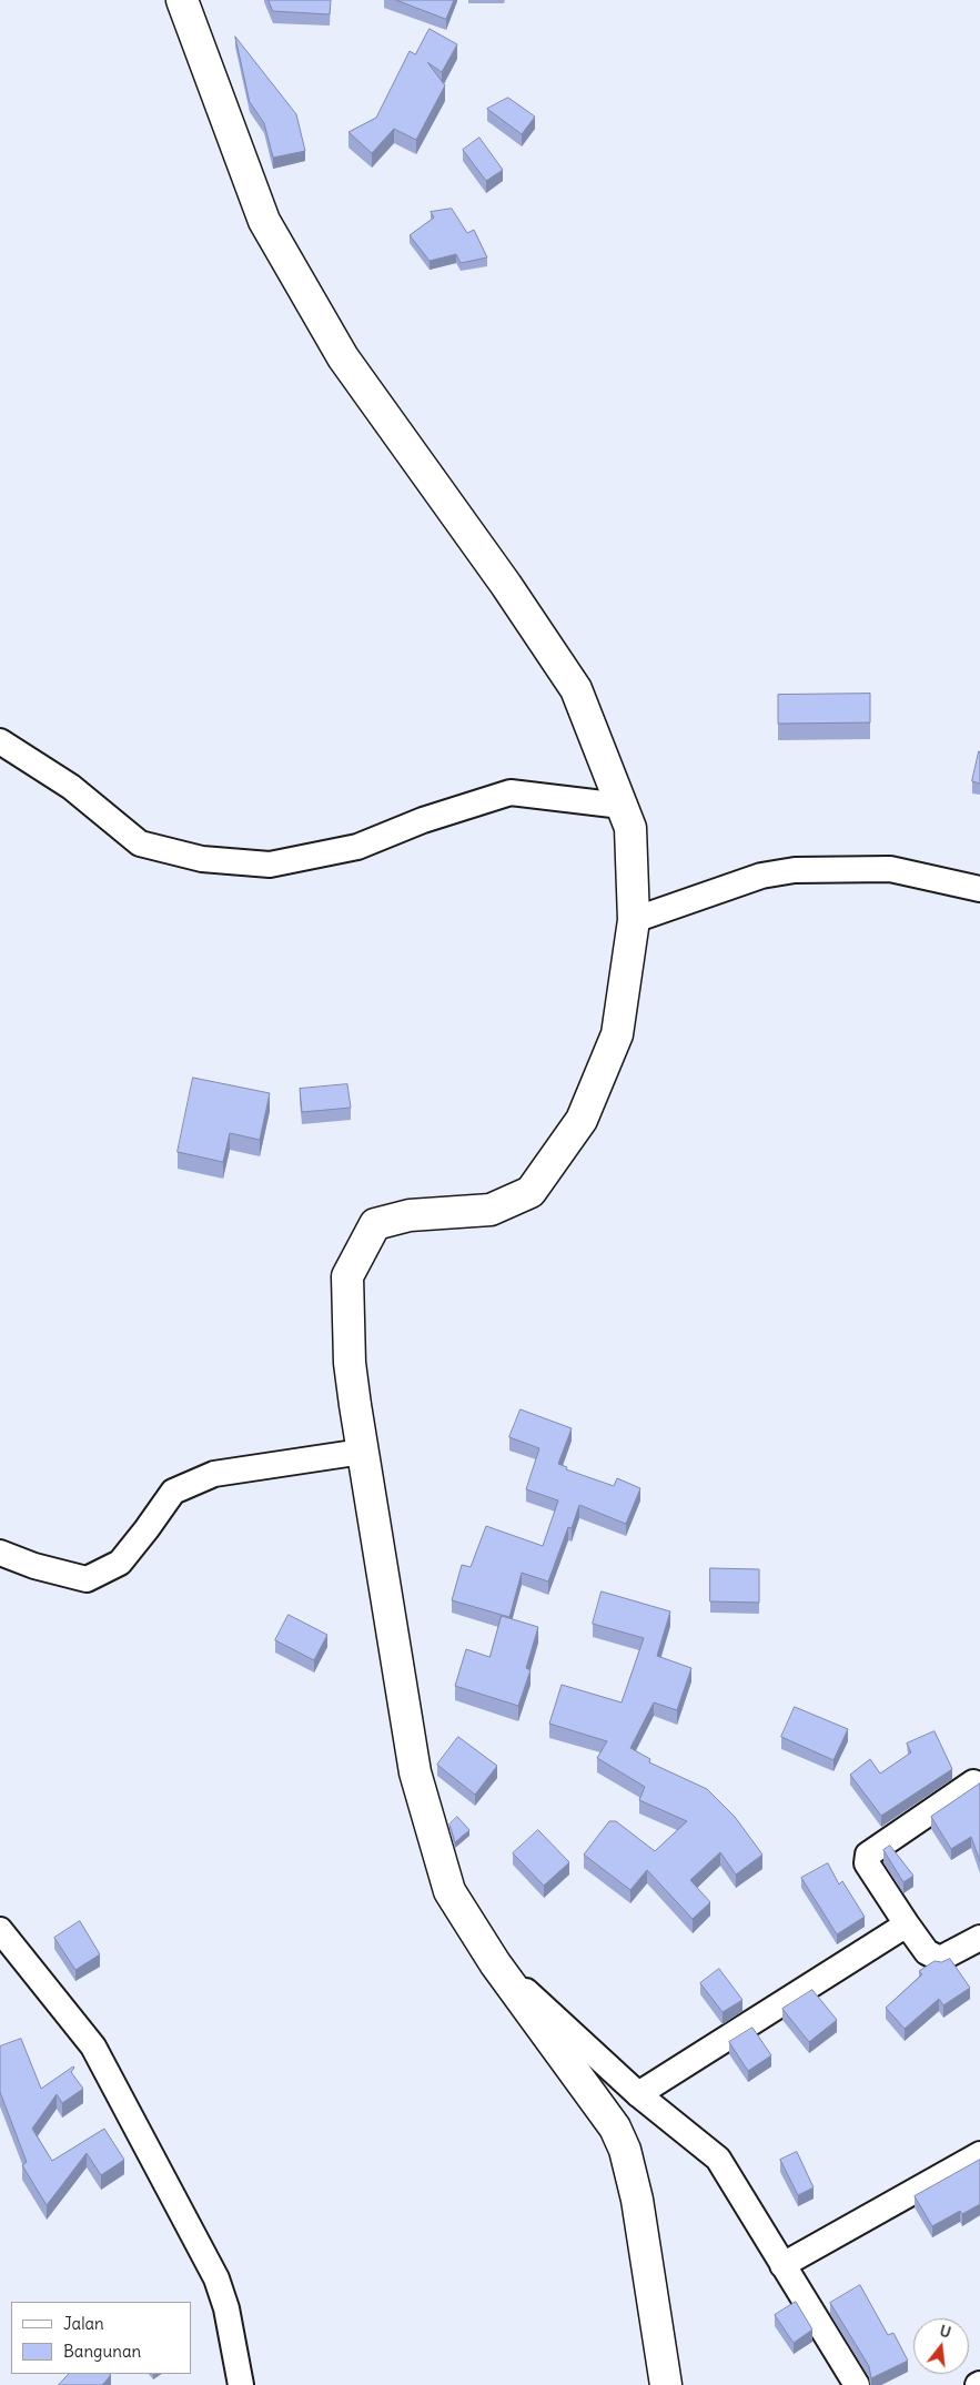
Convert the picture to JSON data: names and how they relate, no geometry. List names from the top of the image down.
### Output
{
  "legend": ["Jalan", "Bangunan"],
  "north": "top"
}
